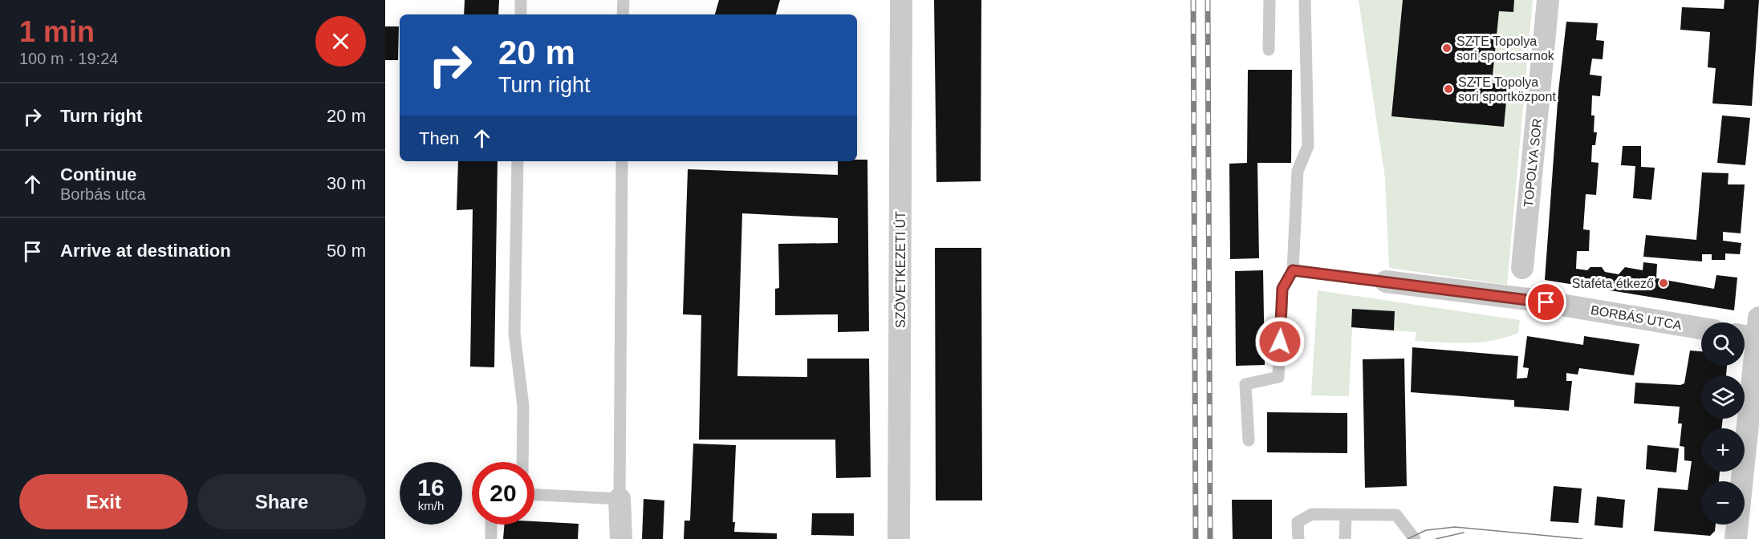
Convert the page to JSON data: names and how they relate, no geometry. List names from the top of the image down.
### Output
{
  "streets": {
    "street": ["TOPOLYA SOR", "SZÖVETKEZETI ÚT", "BORBÁS UTCA"]
  },
  "places": ["SZTE Topolya sori sportcsarnok", "SZTE Topolya sori sportközpont", "Staféta étkező"],
  "page": {
    "heading": ["1 min", "100 m · 19:24"],
    "turn": ["20 m", "Turn right"],
    "list": [
      {
        "name": "Turn right",
        "value": "20 m"
      },
      {
        "name": "Continue",
        "note": "Borbás utca",
        "value": "30 m"
      },
      {
        "name": "Arrive at destination",
        "value": "50 m"
      }
    ],
    "then": "Then",
    "map_buttons": ["+", "−"],
    "speed": "16 km/h",
    "limit": "20",
    "buttons": ["Exit", "Share"]
  }
}
